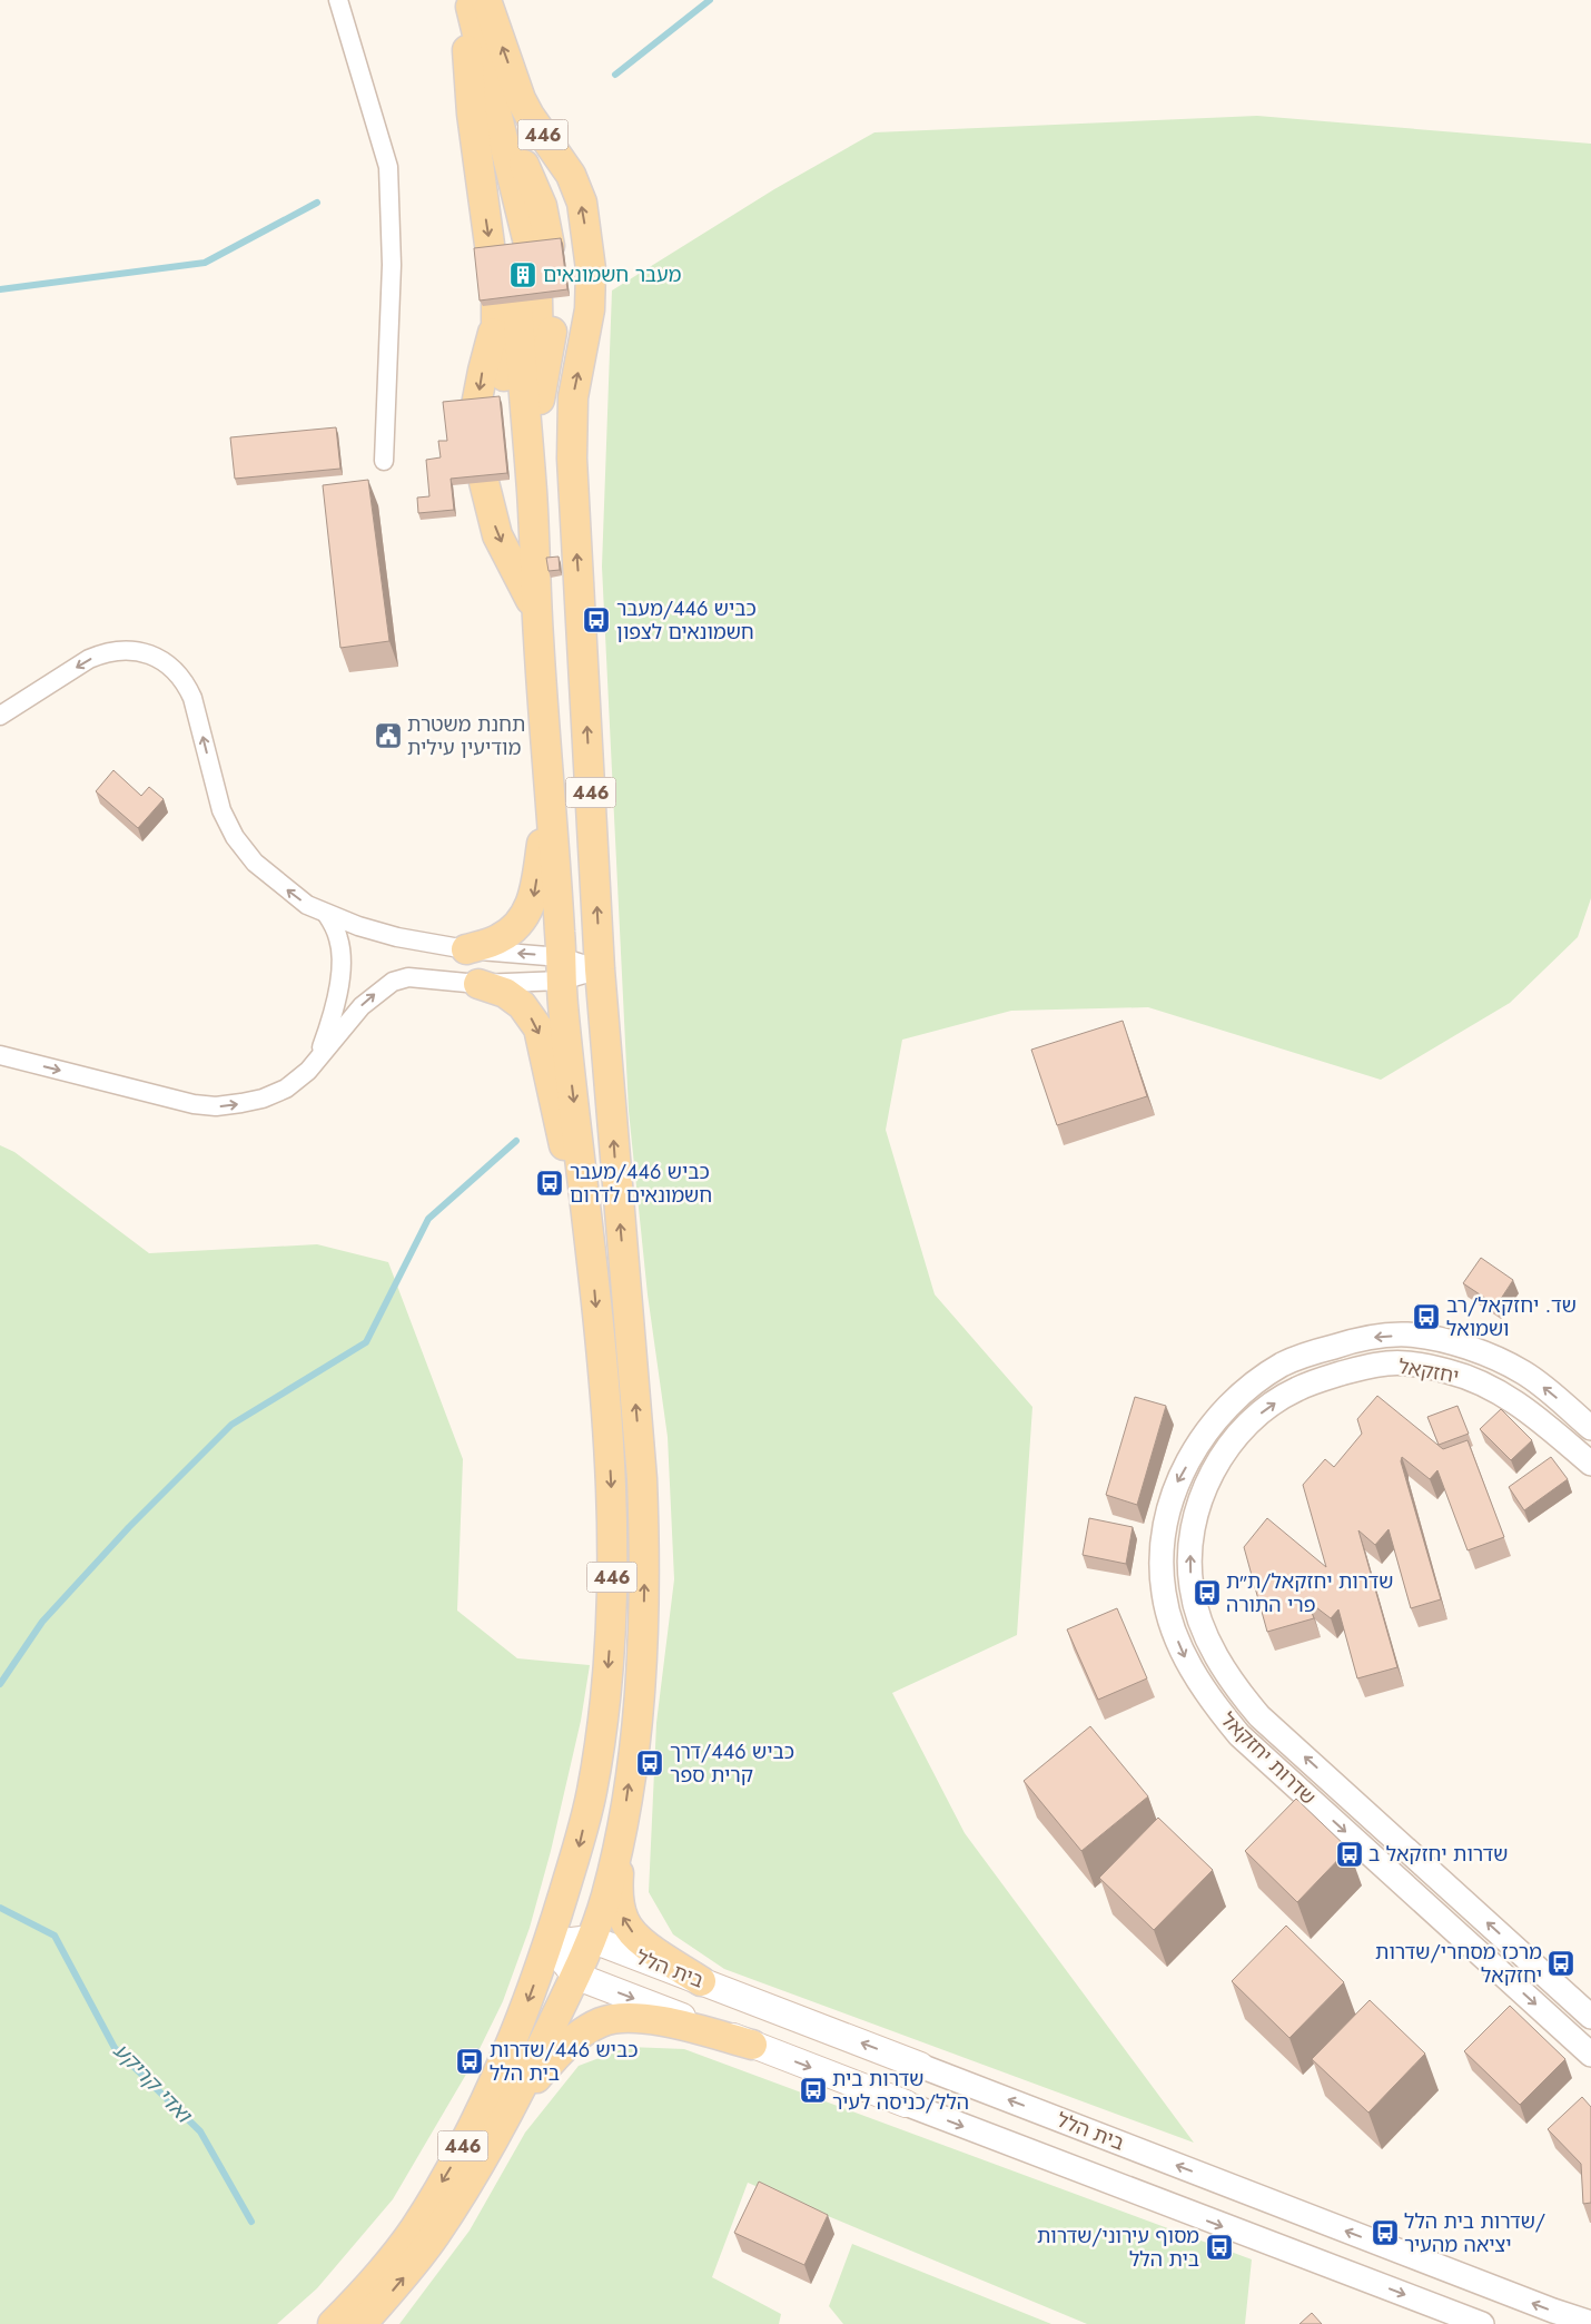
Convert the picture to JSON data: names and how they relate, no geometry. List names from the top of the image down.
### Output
{
  "streets": {
    "main road": ["446", "בית הלל"],
    "street": ["יחזקאל", "שדרות יחזקאל"]
  },
  "crossings": [
    ["446", "בית הלל"],
    ["יחזקאל", "שדרות יחזקאל"]
  ],
  "one_way": ["יחזקאל"],
  "water": ["ואדי קריקע"],
  "places": {
    "building": ["מעבר חשמונאים"],
    "bus stop": [
      "כביש 446/מעבר חשמונאים לצפון",
      "כביש 446/מעבר חשמונאים לדרום",
      "שד. יחזקאל/רב ושמואל",
      "שדרות יחזקאל/ת״ת פרי התורה",
      "כביש 446/דרך קרית ספר",
      "שדרות יחזקאל ב",
      "מרכז מסחרי/שדרות יחזקאל",
      "כביש 446/שדרות בית הלל",
      "שדרות בית הלל/כניסה לעיר",
      "שדרות בית הלל/ יציאה מהעיר",
      "מסוף עירוני/שדרות בית הלל"
    ],
    "public building": ["תחנת משטרת מודיעין עילית"]
  }
}
